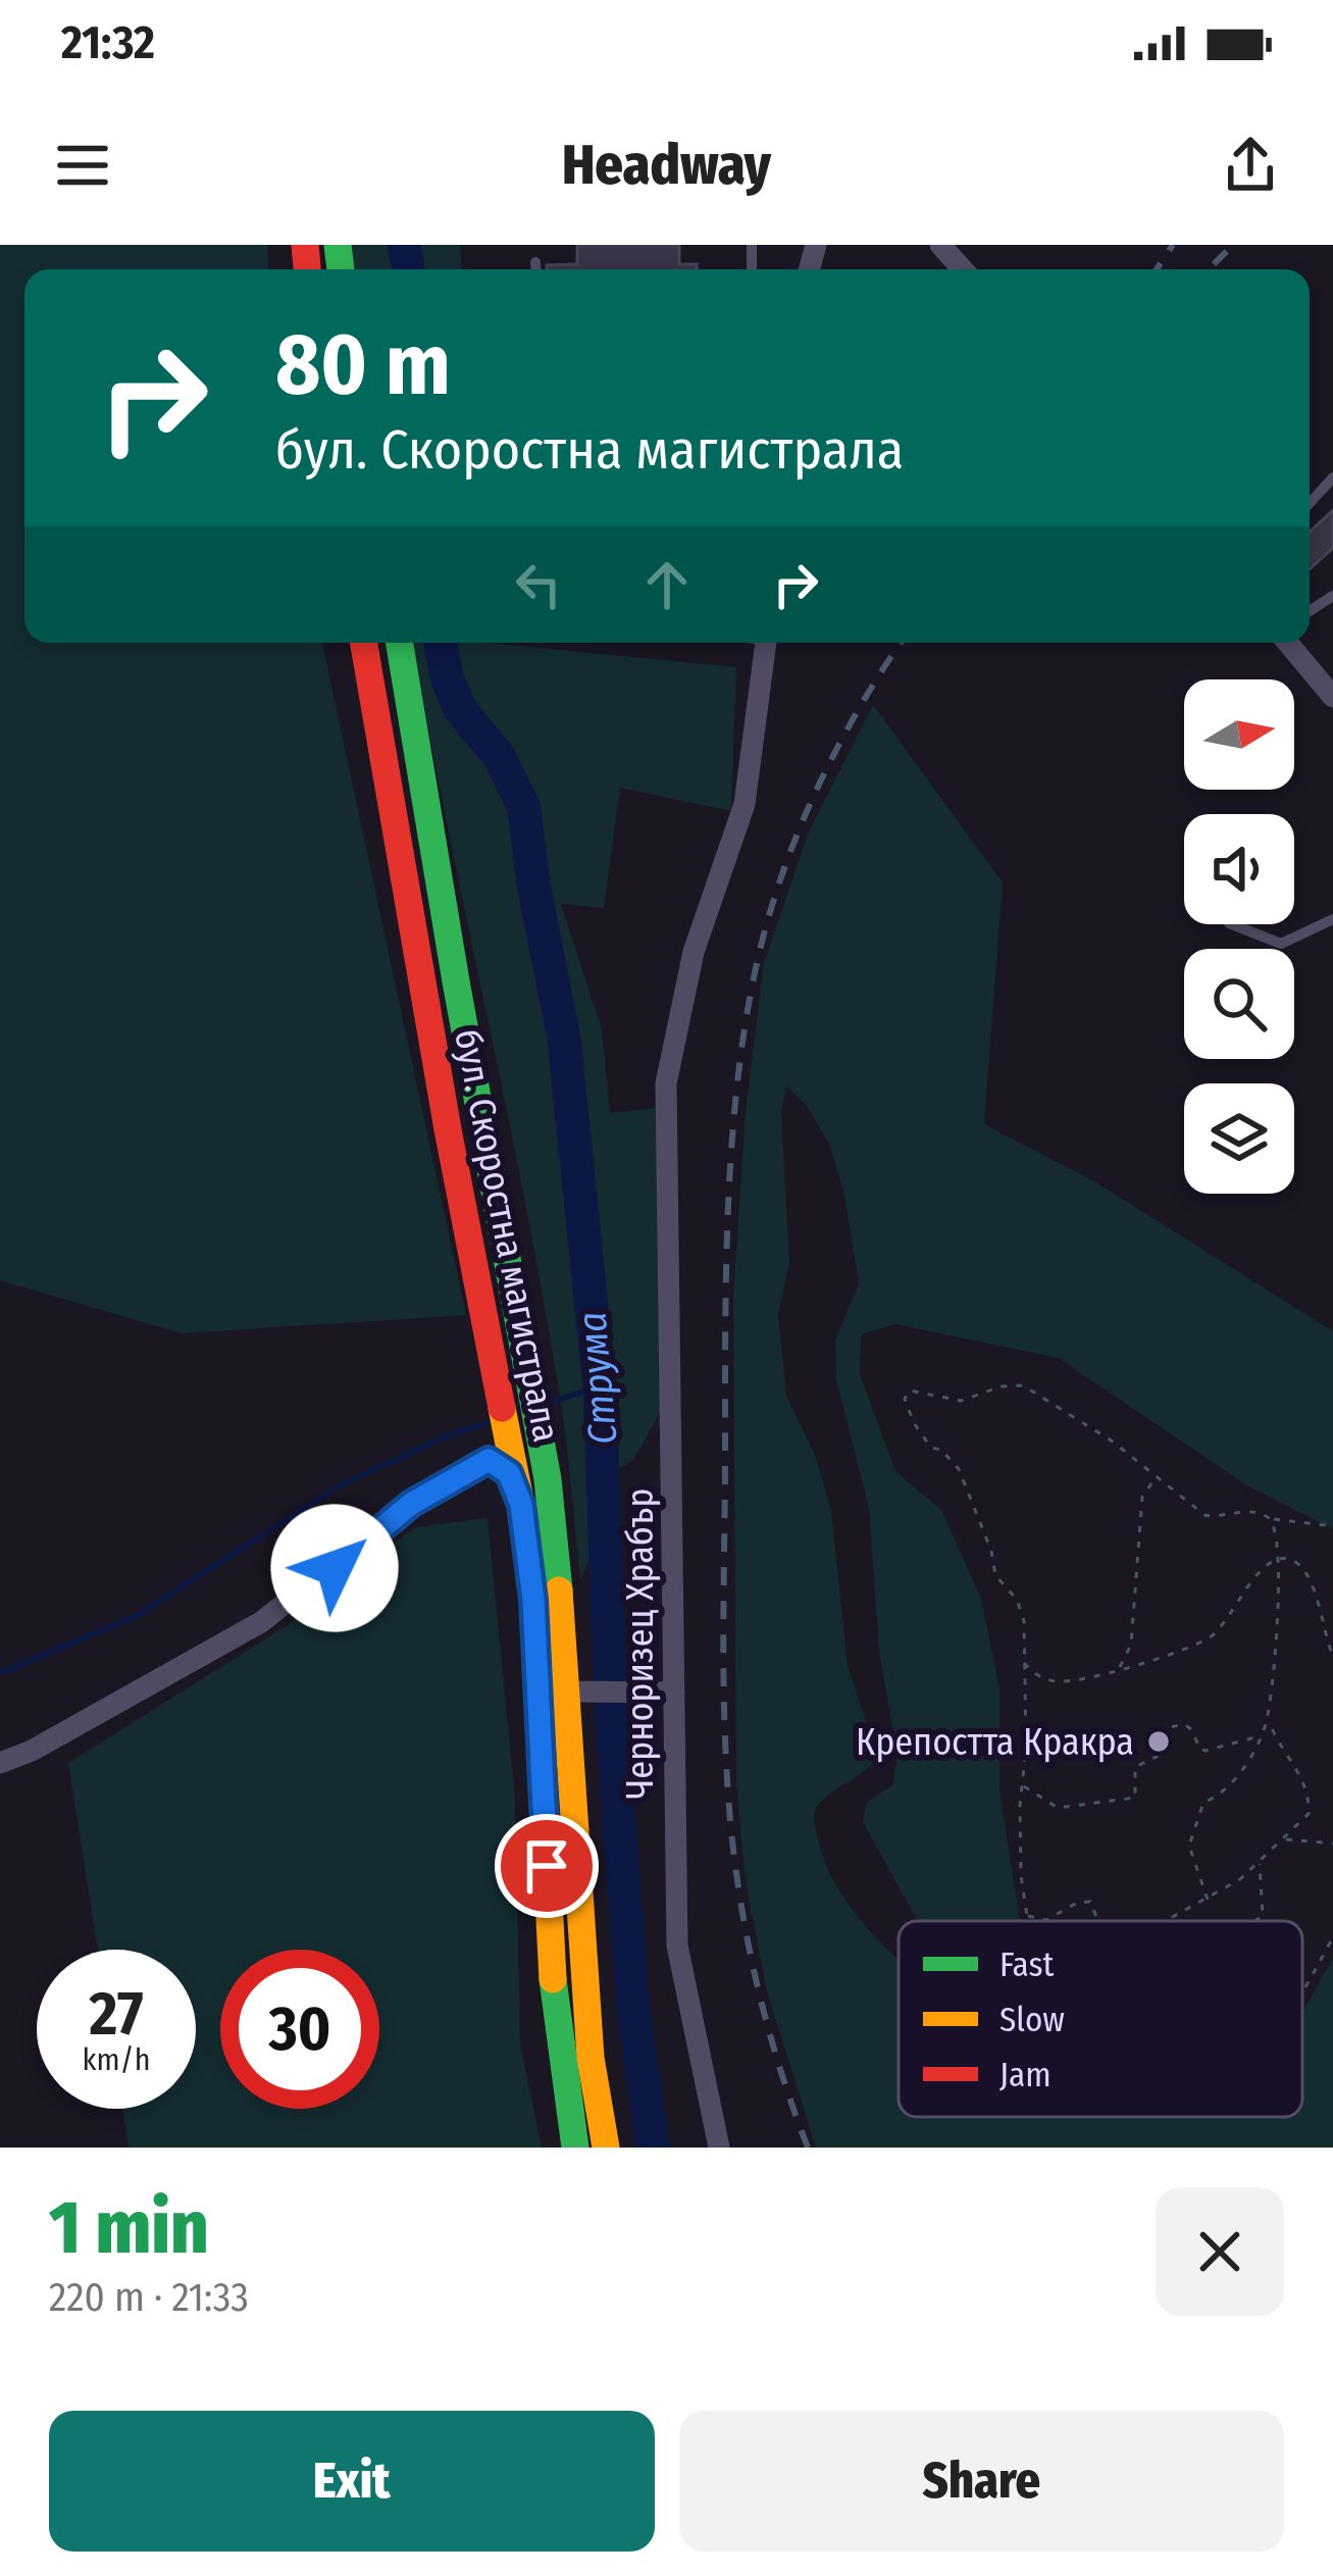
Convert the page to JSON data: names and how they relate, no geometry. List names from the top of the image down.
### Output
{
  "streets": {
    "highway": ["бул. Скоростна магистрала"],
    "street": ["Черноризец Храбър"]
  },
  "water": ["Струма"],
  "places": ["Крепостта Кракра"],
  "legend": ["Fast", "Slow", "Jam"],
  "north": "right",
  "page": {
    "status": "21:32",
    "header": "Headway",
    "turn": ["80 m", "бул. Скоростна магистрала"],
    "speed": "27 km/h",
    "limit": "30",
    "heading": ["1 min", "220 m · 21:33"],
    "buttons": ["Exit", "Share"]
  }
}
